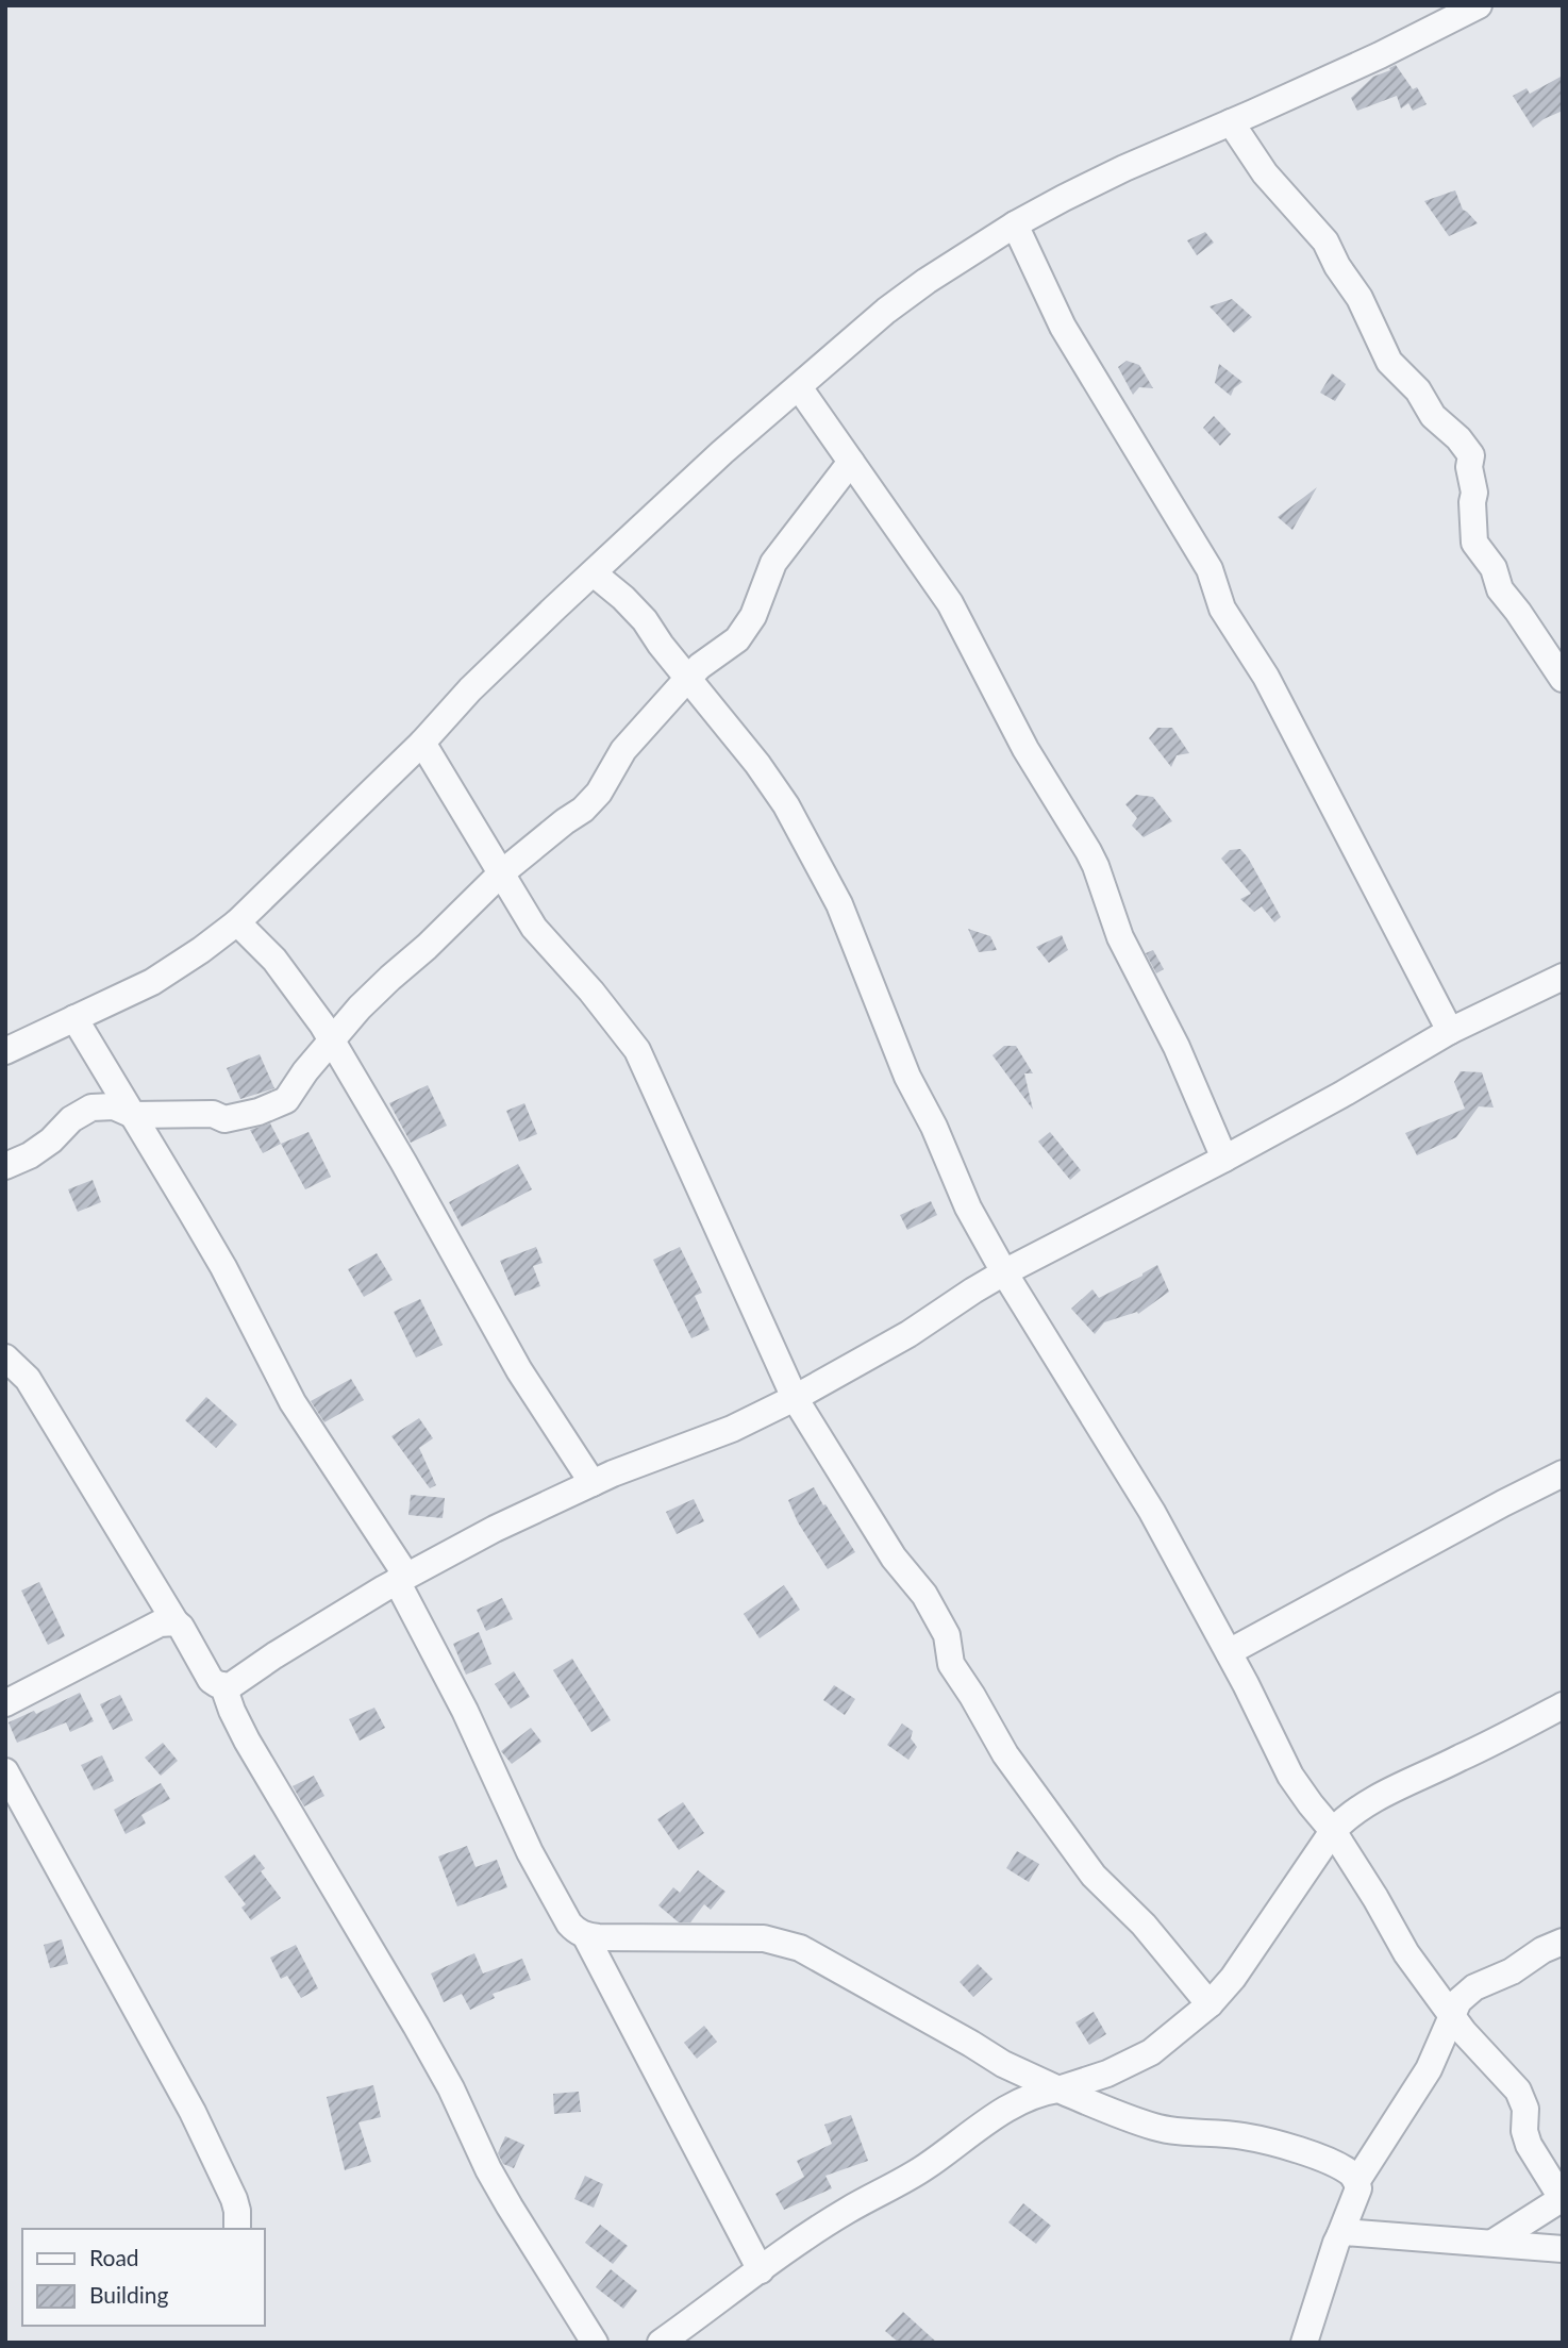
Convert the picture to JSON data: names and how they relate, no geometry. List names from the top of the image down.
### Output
{
  "legend": ["Road", "Building"]
}
